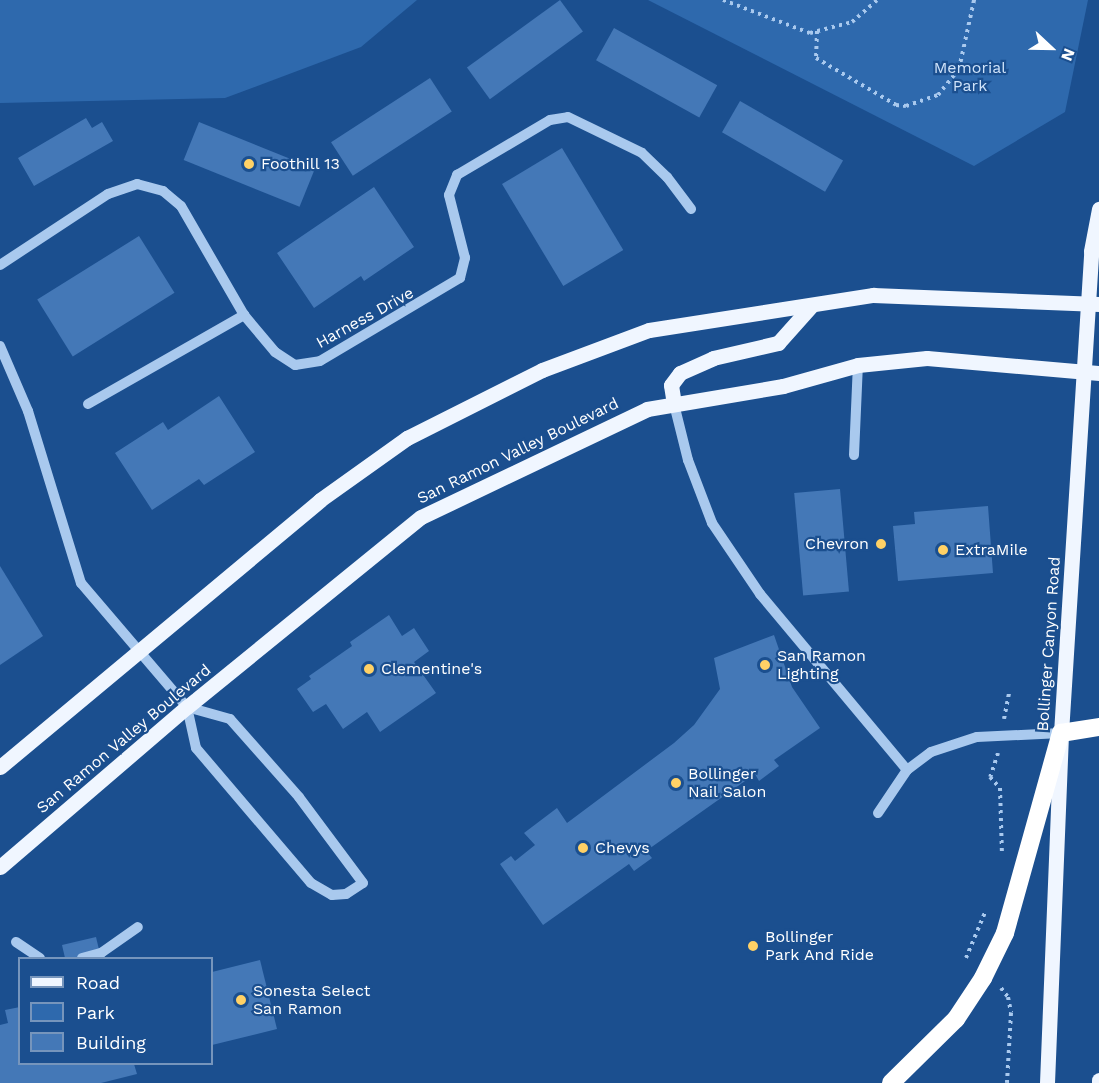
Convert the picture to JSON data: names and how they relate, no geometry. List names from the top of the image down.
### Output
{
  "streets": {
    "main road": ["San Ramon Valley Boulevard", "Bollinger Canyon Road"],
    "street": ["Harness Drive"]
  },
  "crossings": [
    ["San Ramon Valley Boulevard", "Bollinger Canyon Road"]
  ],
  "parks": ["Memorial Park"],
  "places": [
    "Foothill 13",
    "Chevron",
    "ExtraMile",
    "San Ramon Lighting",
    "Clementine's",
    "Bollinger Nail Salon",
    "Chevys",
    "Bollinger Park And Ride",
    "Sonesta Select San Ramon"
  ],
  "legend": ["Road", "Park", "Building"],
  "north": "right"
}
